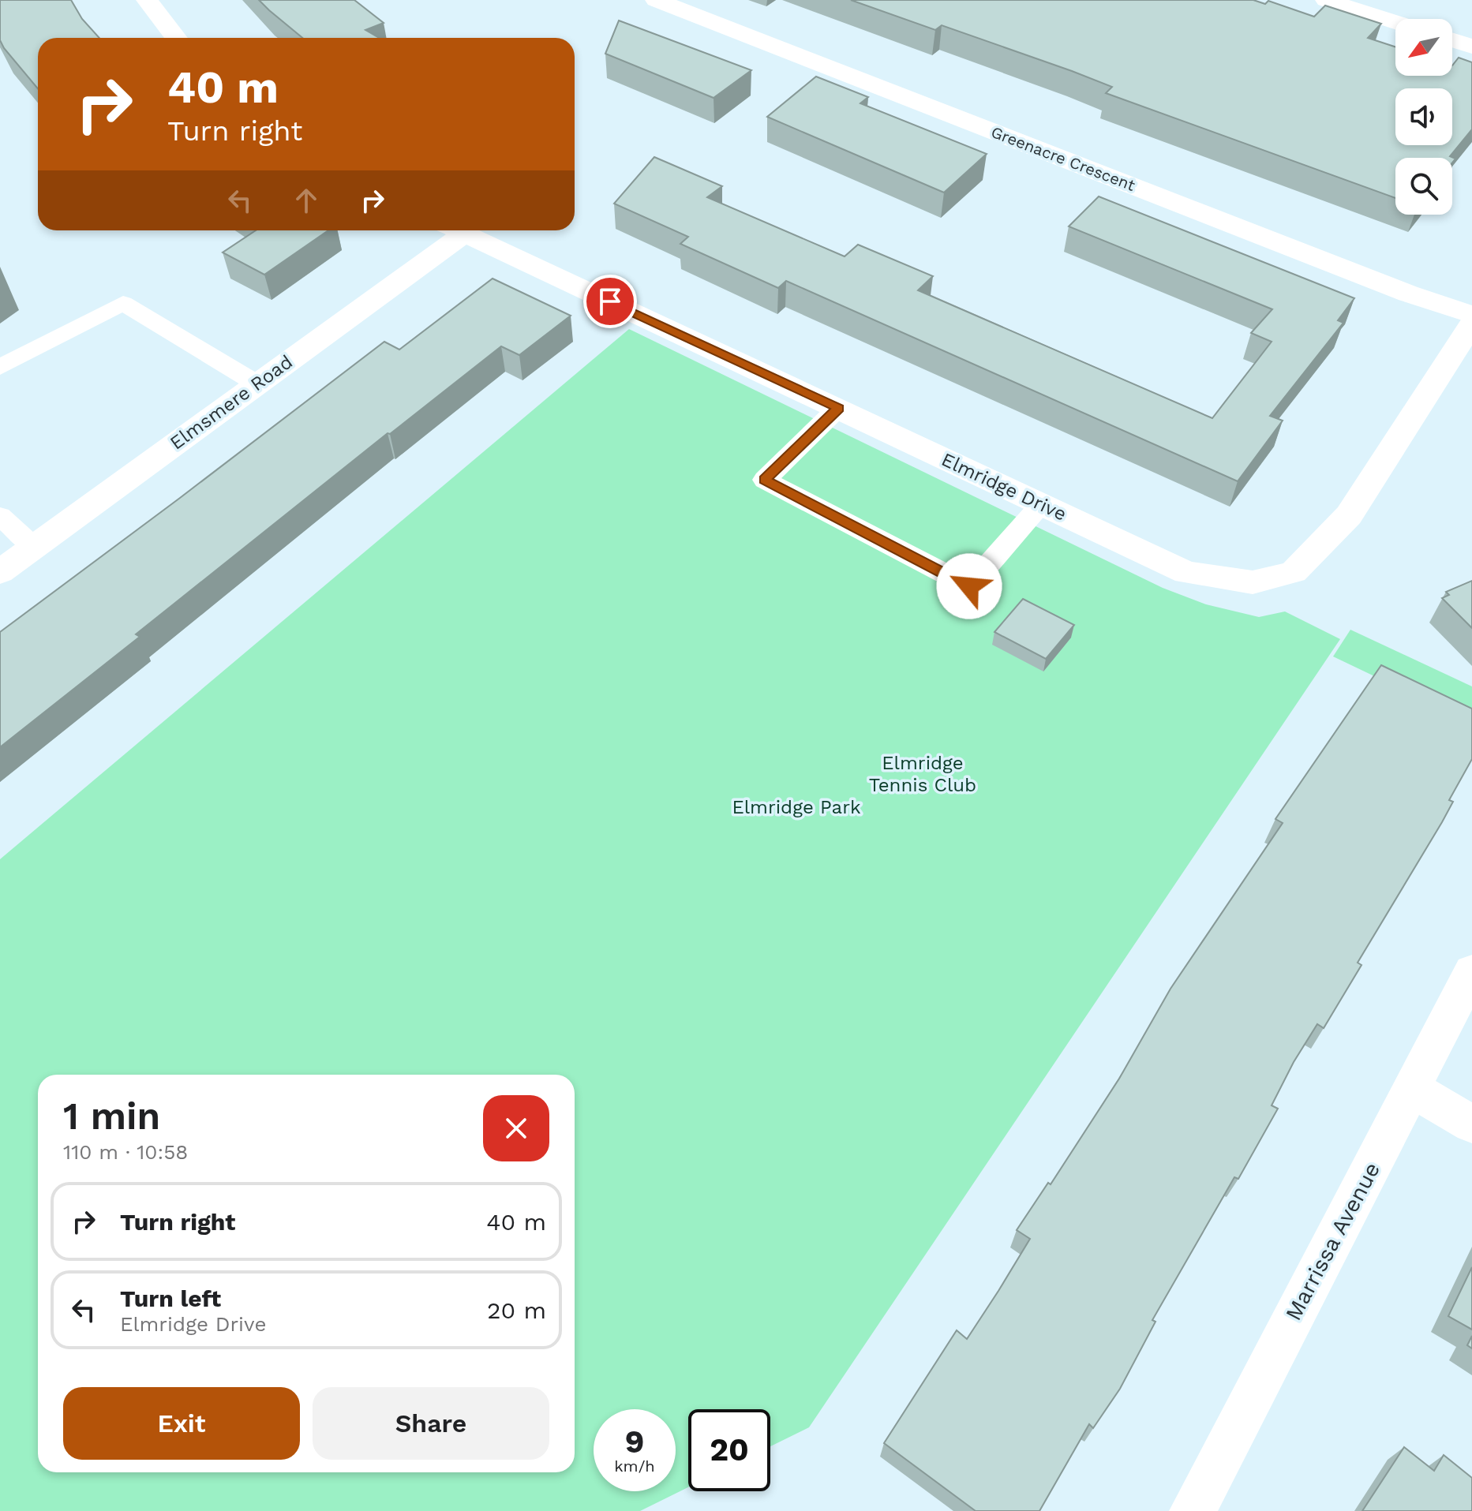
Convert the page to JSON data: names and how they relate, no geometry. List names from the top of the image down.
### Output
{
  "streets": {
    "street": [
      "Greenacre Crescent",
      "Elmsmere Road",
      "Elmridge Drive",
      "Marrissa Avenue"
    ]
  },
  "parks": ["Elmridge Tennis Club", "Elmridge Park"],
  "north": "bottom left",
  "page": {
    "turn": ["40 m", "Turn right"],
    "heading": ["1 min", "110 m · 10:58"],
    "list": [
      {
        "name": "Turn right",
        "value": "40 m"
      },
      {
        "name": "Turn left",
        "note": "Elmridge Drive",
        "value": "20 m"
      }
    ],
    "buttons": ["Exit", "Share"],
    "speed": "9 km/h",
    "limit": "20"
  }
}
